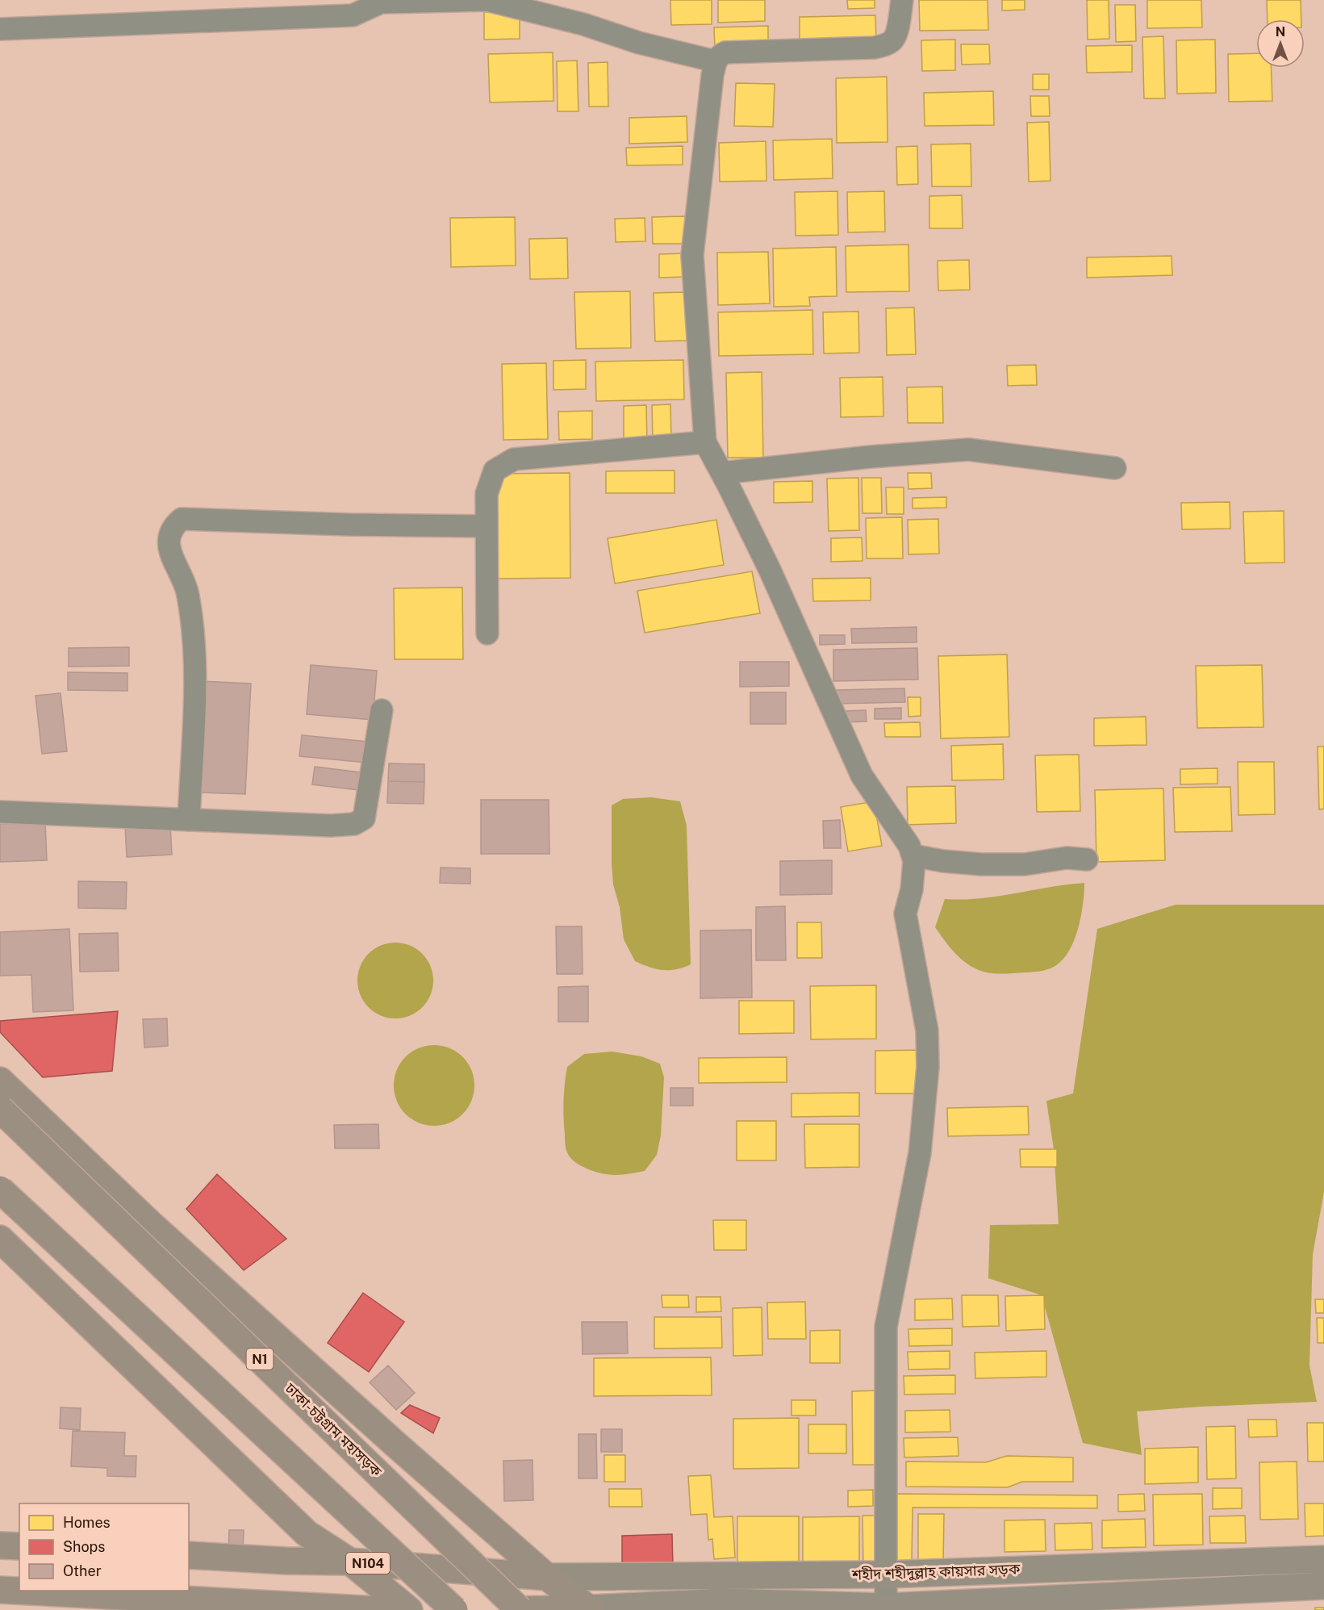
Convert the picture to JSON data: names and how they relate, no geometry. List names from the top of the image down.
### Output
{
  "streets": {
    "highway": ["N1", "ঢাকা-চট্টগ্রাম মহাসড়ক", "N104"],
    "main road": ["শহীদ শহীদুল্লাহ কায়সার সড়ক"]
  },
  "crossings": [
    ["N104", "শহীদ শহীদুল্লাহ কায়সার সড়ক"]
  ],
  "legend": ["Homes", "Shops", "Other"],
  "north": "top"
}
